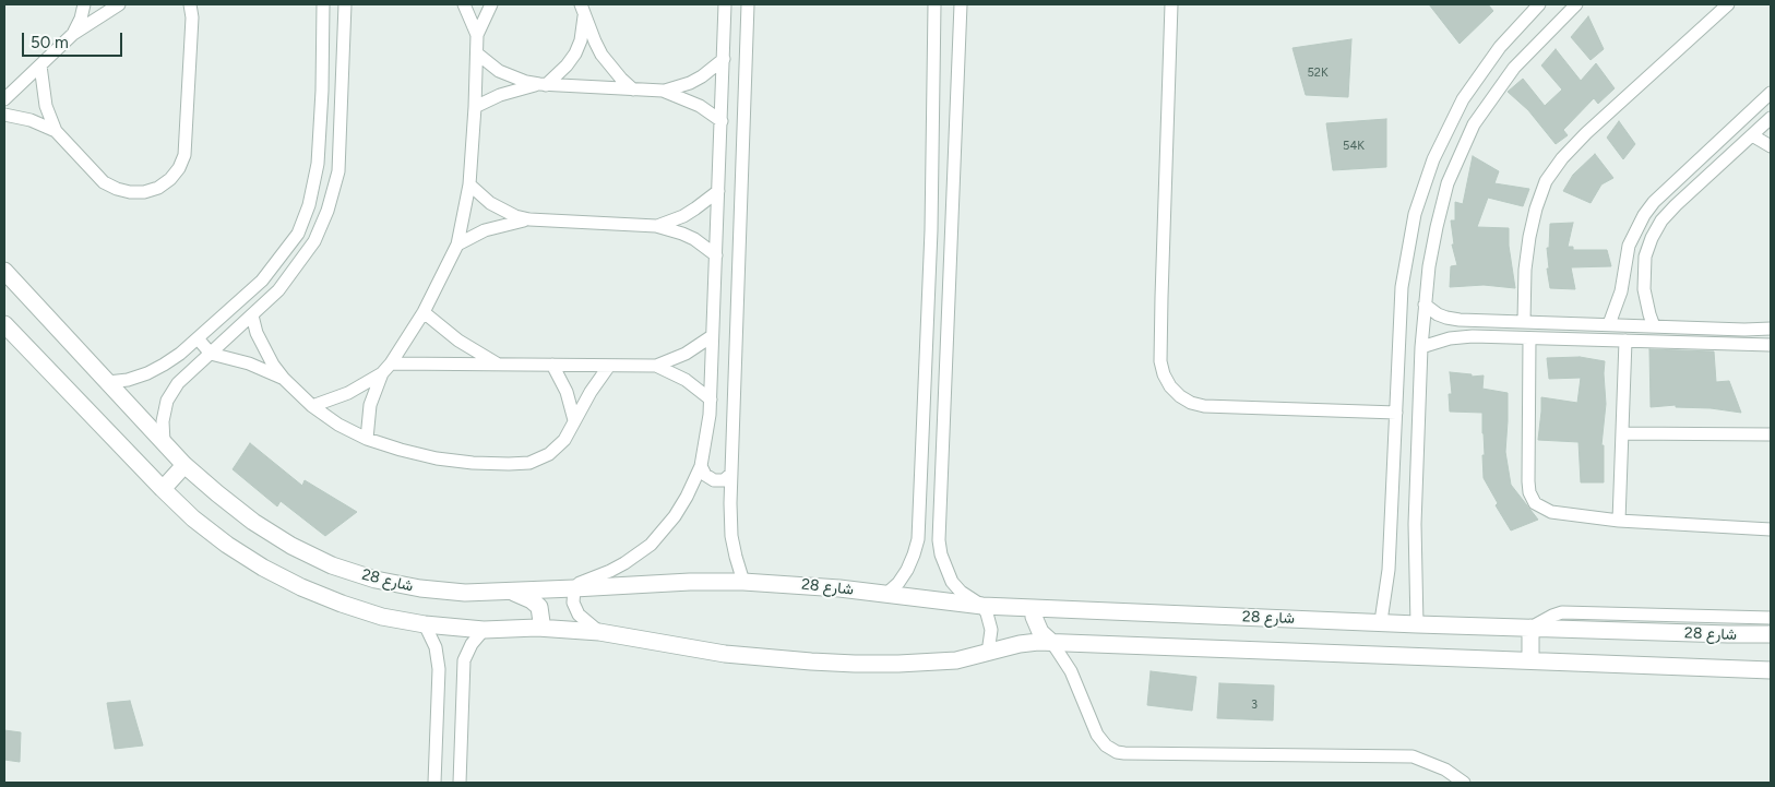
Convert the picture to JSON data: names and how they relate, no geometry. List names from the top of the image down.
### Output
{
  "streets": {
    "street": ["شارع 28"]
  },
  "house_numbers": ["52K", "54K", "3"],
  "scale_bar": "50 m"
}
